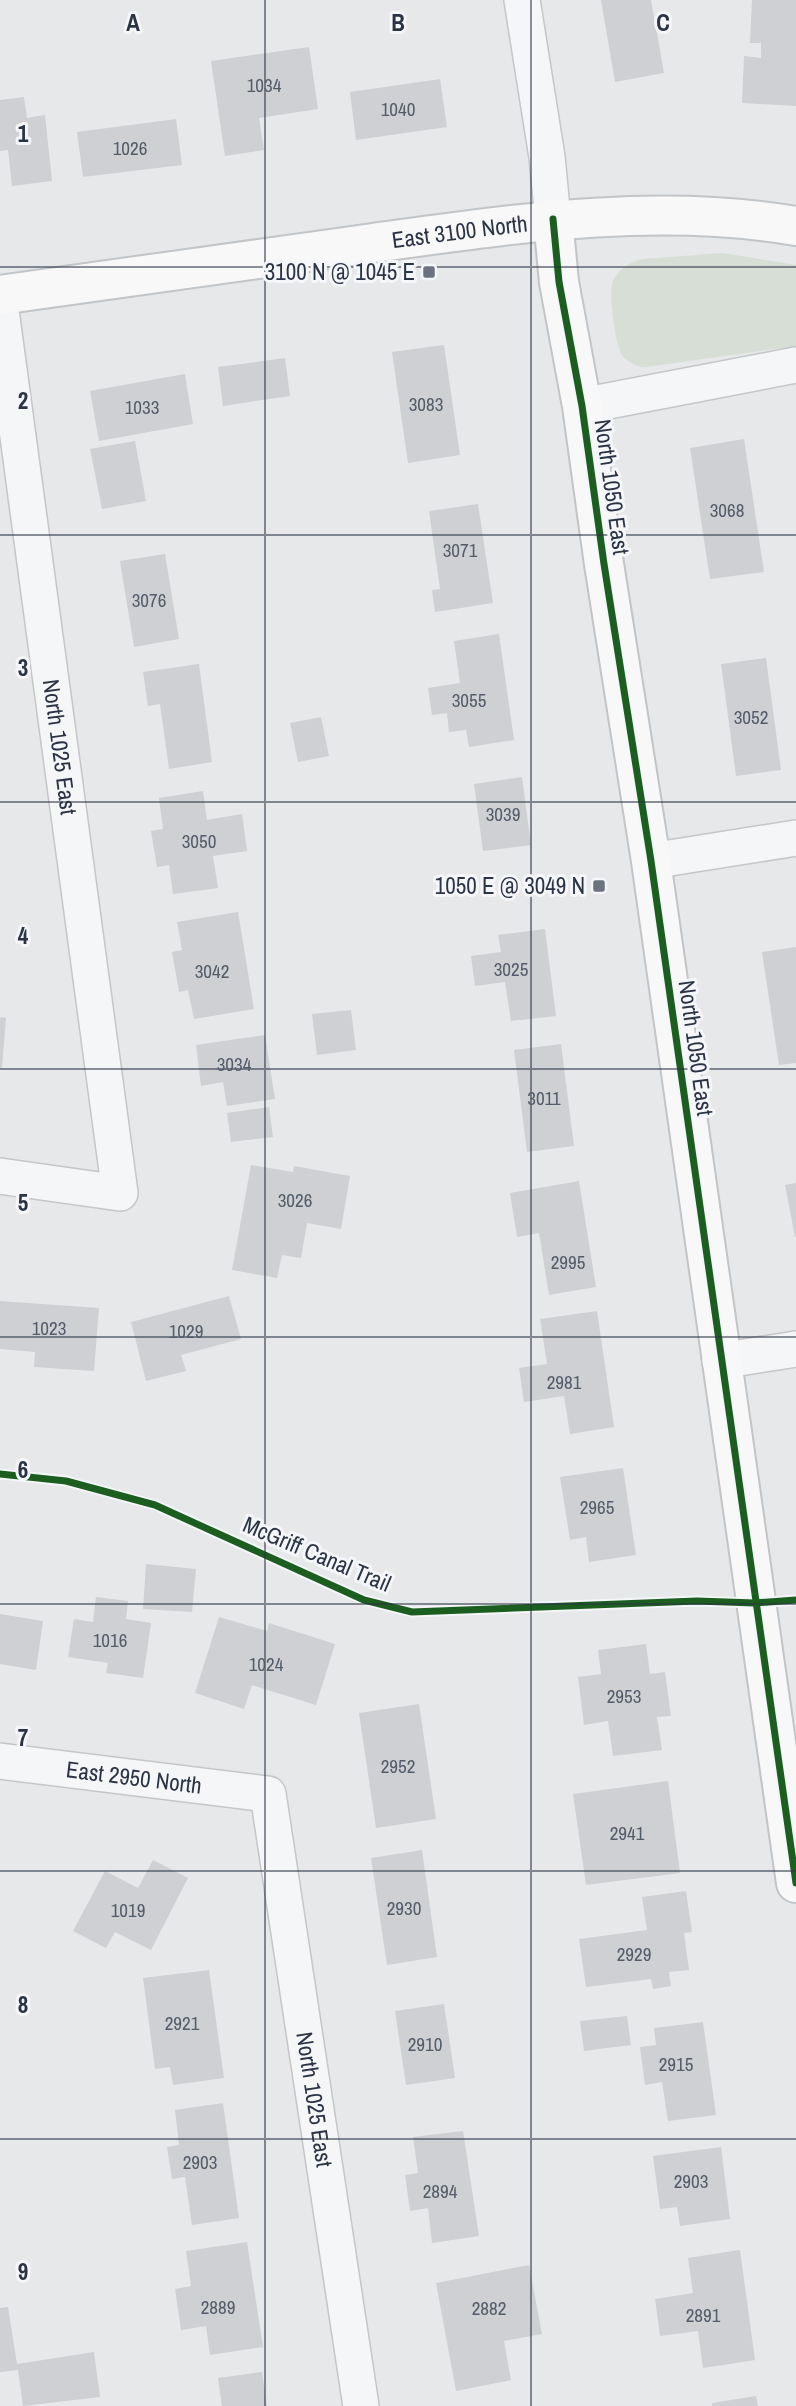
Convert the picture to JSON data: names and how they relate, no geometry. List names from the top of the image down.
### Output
{
  "streets": {
    "main road": ["East 3100 North", "North 1050 East"],
    "street": ["North 1025 East", "East 2950 North"],
    "cycle path": ["McGriff Canal Trail"]
  },
  "crossings": [
    ["East 3100 North", "North 1050 East"],
    ["North 1025 East", "East 2950 North"]
  ],
  "places": {
    "transit": ["3100 N @ 1045 E", "1050 E @ 3049 N"]
  },
  "house_numbers": [
    "1034",
    "1040",
    "1026",
    "3083",
    "1033",
    "3068",
    "3071",
    "3076",
    "3055",
    "3052",
    "3039",
    "3050",
    "3025",
    "3042",
    "3034",
    "3011",
    "3026",
    "2995",
    "1023",
    "1029",
    "2981",
    "2965",
    "1016",
    "1024",
    "2953",
    "2952",
    "2941",
    "2930",
    "1019",
    "2929",
    "2921",
    "2910",
    "2915",
    "2903",
    "2903",
    "2894",
    "2889",
    "2882",
    "2891"
  ],
  "grid": {
    "columns": ["A", "B", "C"],
    "rows": [
      "1",
      "2",
      "3",
      "4",
      "5",
      "6",
      "7",
      "8",
      "9"
    ]
  }
}
